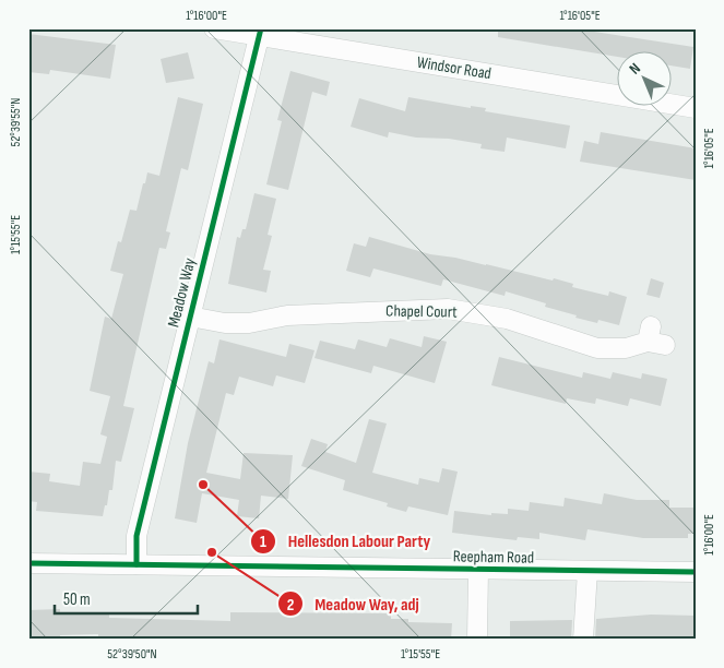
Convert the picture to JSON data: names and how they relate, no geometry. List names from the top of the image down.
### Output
{
  "streets": {
    "street": [
      "Windsor Road",
      "Meadow Way",
      "Chapel Court",
      "Reepham Road"
    ]
  },
  "crossings": [
    ["Windsor Road", "Meadow Way"],
    ["Meadow Way", "Chapel Court"],
    ["Meadow Way", "Reepham Road"]
  ],
  "places": ["Hellesdon Labour Party", "Meadow Way, adj"],
  "scale_bar": "50 m",
  "north": "top left",
  "coordinates": [
    "1°16'00\"E",
    "1°16'05\"E",
    "52°39'55\"N",
    "1°15'55\"E",
    "52°39'50\"N"
  ]
}
